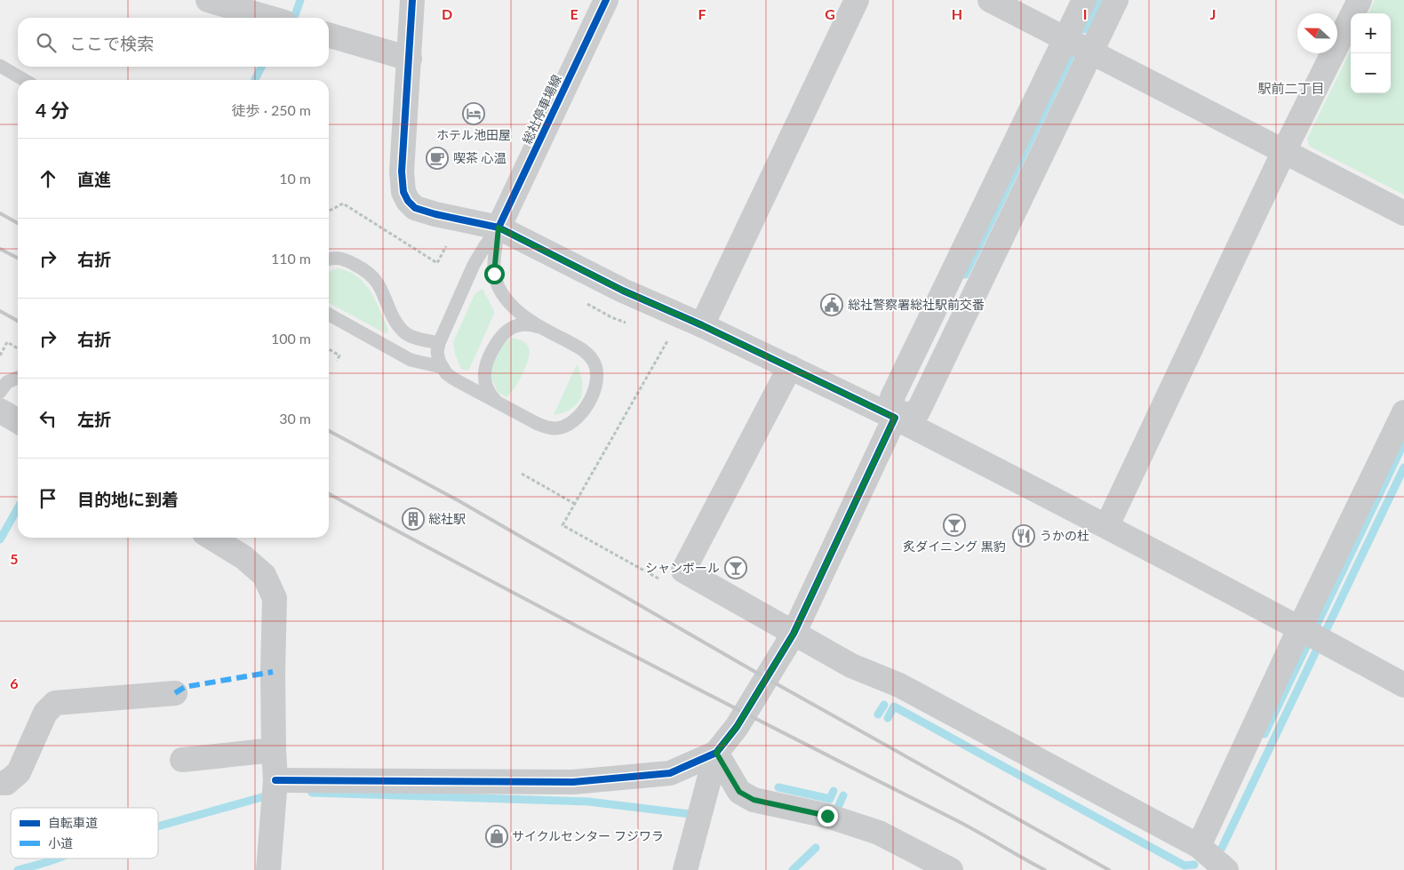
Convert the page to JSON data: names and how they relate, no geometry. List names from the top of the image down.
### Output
{
  "streets": {
    "main road": ["総社停車場線"]
  },
  "districts": ["駅前二丁目"],
  "places": {
    "hotel": ["ホテル池田屋"],
    "cafe": ["喫茶 心温"],
    "public building": ["総社警察署総社駅前交番"],
    "building": ["総社駅"],
    "bar": ["炙ダイニング 黒豹", "シャンボール"],
    "restaurant": ["うかの杜"],
    "shop": ["サイクルセンター フジワラ"]
  },
  "legend": ["自転車道", "小道"],
  "north": "left",
  "page": {
    "map_buttons": ["+", "−"],
    "search": "ここで検索",
    "heading": ["4 分", "徒歩 · 250 m"],
    "list": [
      ["直進", "10 m"],
      ["右折", "110 m"],
      ["右折", "100 m"],
      ["左折", "30 m"],
      "目的地に到着"
    ]
  },
  "grid": {
    "columns": [
      "D",
      "E",
      "F",
      "G",
      "H",
      "I",
      "J"
    ],
    "rows": ["5", "6"]
  }
}
